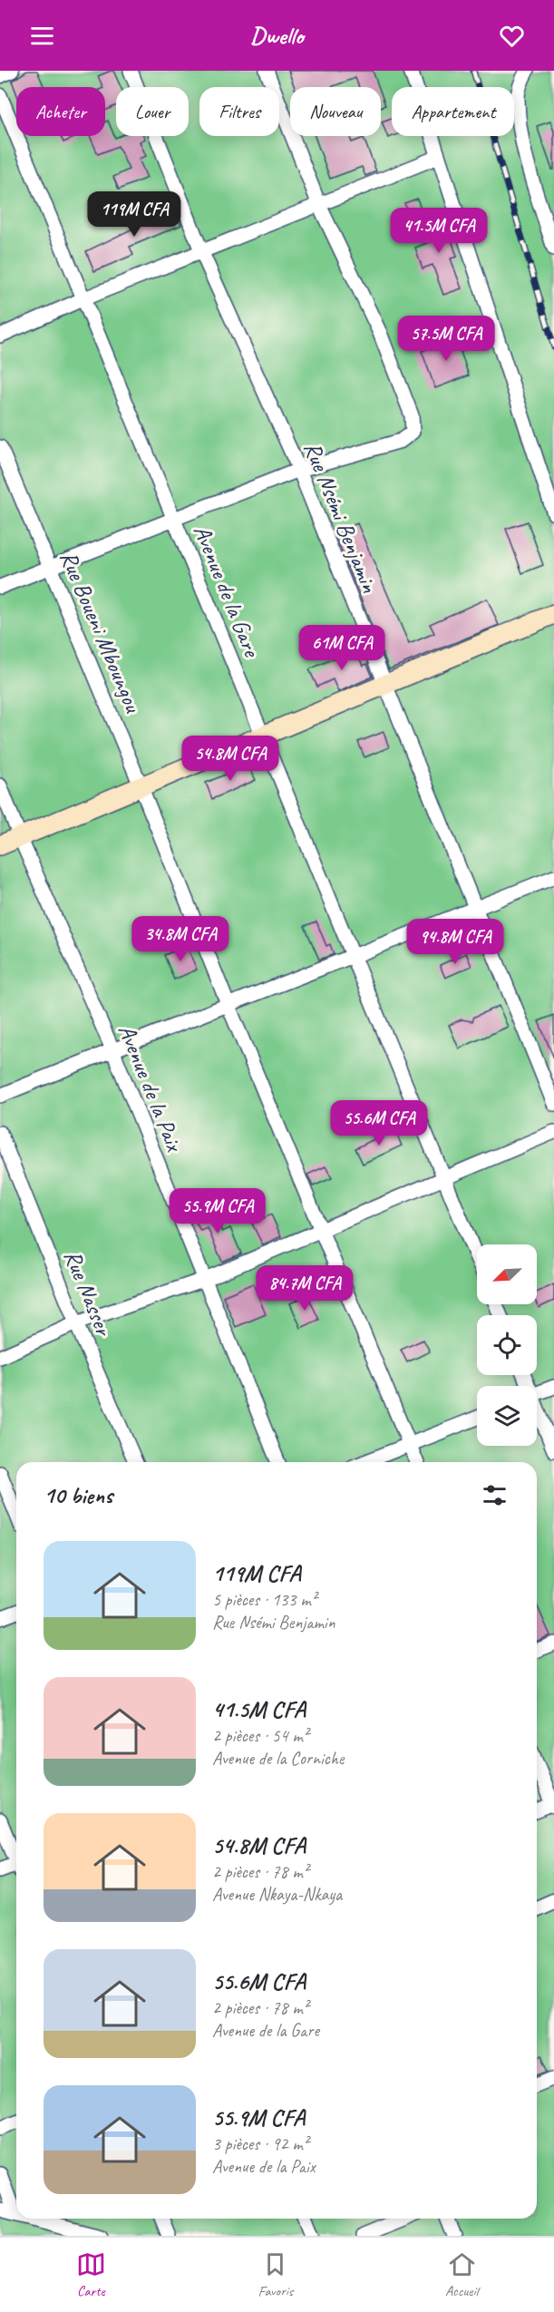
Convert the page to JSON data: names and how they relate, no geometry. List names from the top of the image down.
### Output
{
  "streets": {
    "street": [
      "Rue Nsémi Benjamin",
      "Avenue de la Gare",
      "Rue Boueni Mboungou",
      "Avenue de la Paix",
      "Rue Nasser"
    ]
  },
  "north": "bottom left",
  "page": {
    "header": "Dwello",
    "chip": [
      "Acheter",
      "Louer",
      "Filtres",
      "Nouveau",
      "Appartement"
    ],
    "price": [
      "119M CFA",
      "41.5M CFA",
      "57.5M CFA",
      "61M CFA",
      "54.8M CFA",
      "34.8M CFA",
      "94.8M CFA",
      "55.6M CFA",
      "55.9M CFA",
      "84.7M CFA"
    ],
    "heading": "10 biens",
    "list": [
      {
        "name": "119M CFA",
        "note": "5 pièces · 133 m² · Rue Nsémi Benjamin"
      },
      {
        "name": "41.5M CFA",
        "note": "2 pièces · 54 m² · Avenue de la Corniche"
      },
      {
        "name": "54.8M CFA",
        "note": "2 pièces · 78 m² · Avenue Nkaya-Nkaya"
      },
      {
        "name": "55.6M CFA",
        "note": "2 pièces · 78 m² · Avenue de la Gare"
      },
      {
        "name": "55.9M CFA",
        "note": "3 pièces · 92 m² · Avenue de la Paix"
      }
    ],
    "tabs": ["Carte", "Favoris", "Accueil"]
  }
}
